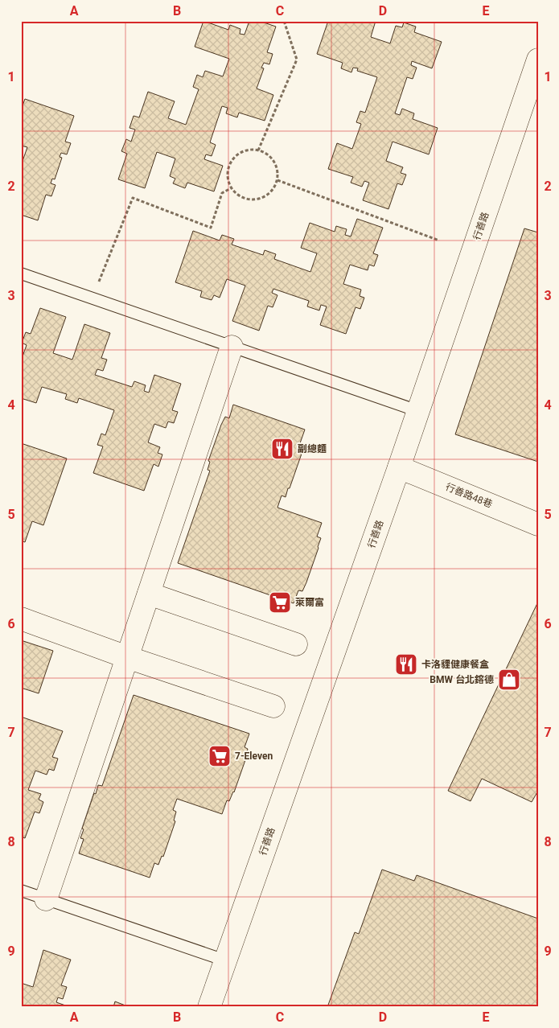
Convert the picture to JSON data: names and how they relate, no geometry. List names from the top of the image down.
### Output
{
  "streets": {
    "street": ["行善路", "行善路48巷"]
  },
  "crossings": [
    ["行善路", "行善路48巷"]
  ],
  "places": {
    "restaurant": ["副總麵", "卡洛貍健康餐盒"],
    "supermarket": ["萊爾富", "7-Eleven"],
    "shop": ["BMW 台北鎔德"]
  },
  "grid": {
    "columns": [
      "A",
      "B",
      "C",
      "D",
      "E"
    ],
    "rows": [
      "1",
      "2",
      "3",
      "4",
      "5",
      "6",
      "7",
      "8",
      "9"
    ]
  }
}
